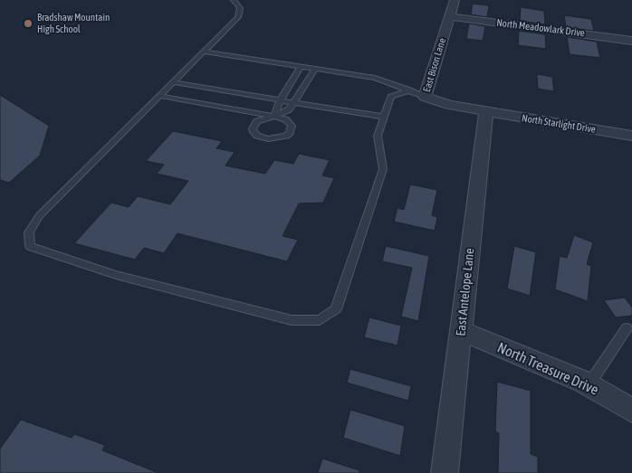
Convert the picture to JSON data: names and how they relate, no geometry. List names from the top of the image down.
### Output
{
  "streets": {
    "street": [
      "North Meadowlark Drive",
      "East Bison Lane",
      "North Starlight Drive",
      "East Antelope Lane",
      "North Treasure Drive"
    ]
  },
  "crossings": [
    ["North Meadowlark Drive", "East Bison Lane"],
    ["East Bison Lane", "North Starlight Drive"],
    ["East Bison Lane", "East Antelope Lane"],
    ["North Starlight Drive", "East Antelope Lane"],
    ["East Antelope Lane", "North Treasure Drive"]
  ],
  "places": ["Bradshaw Mountain High School"]
}
